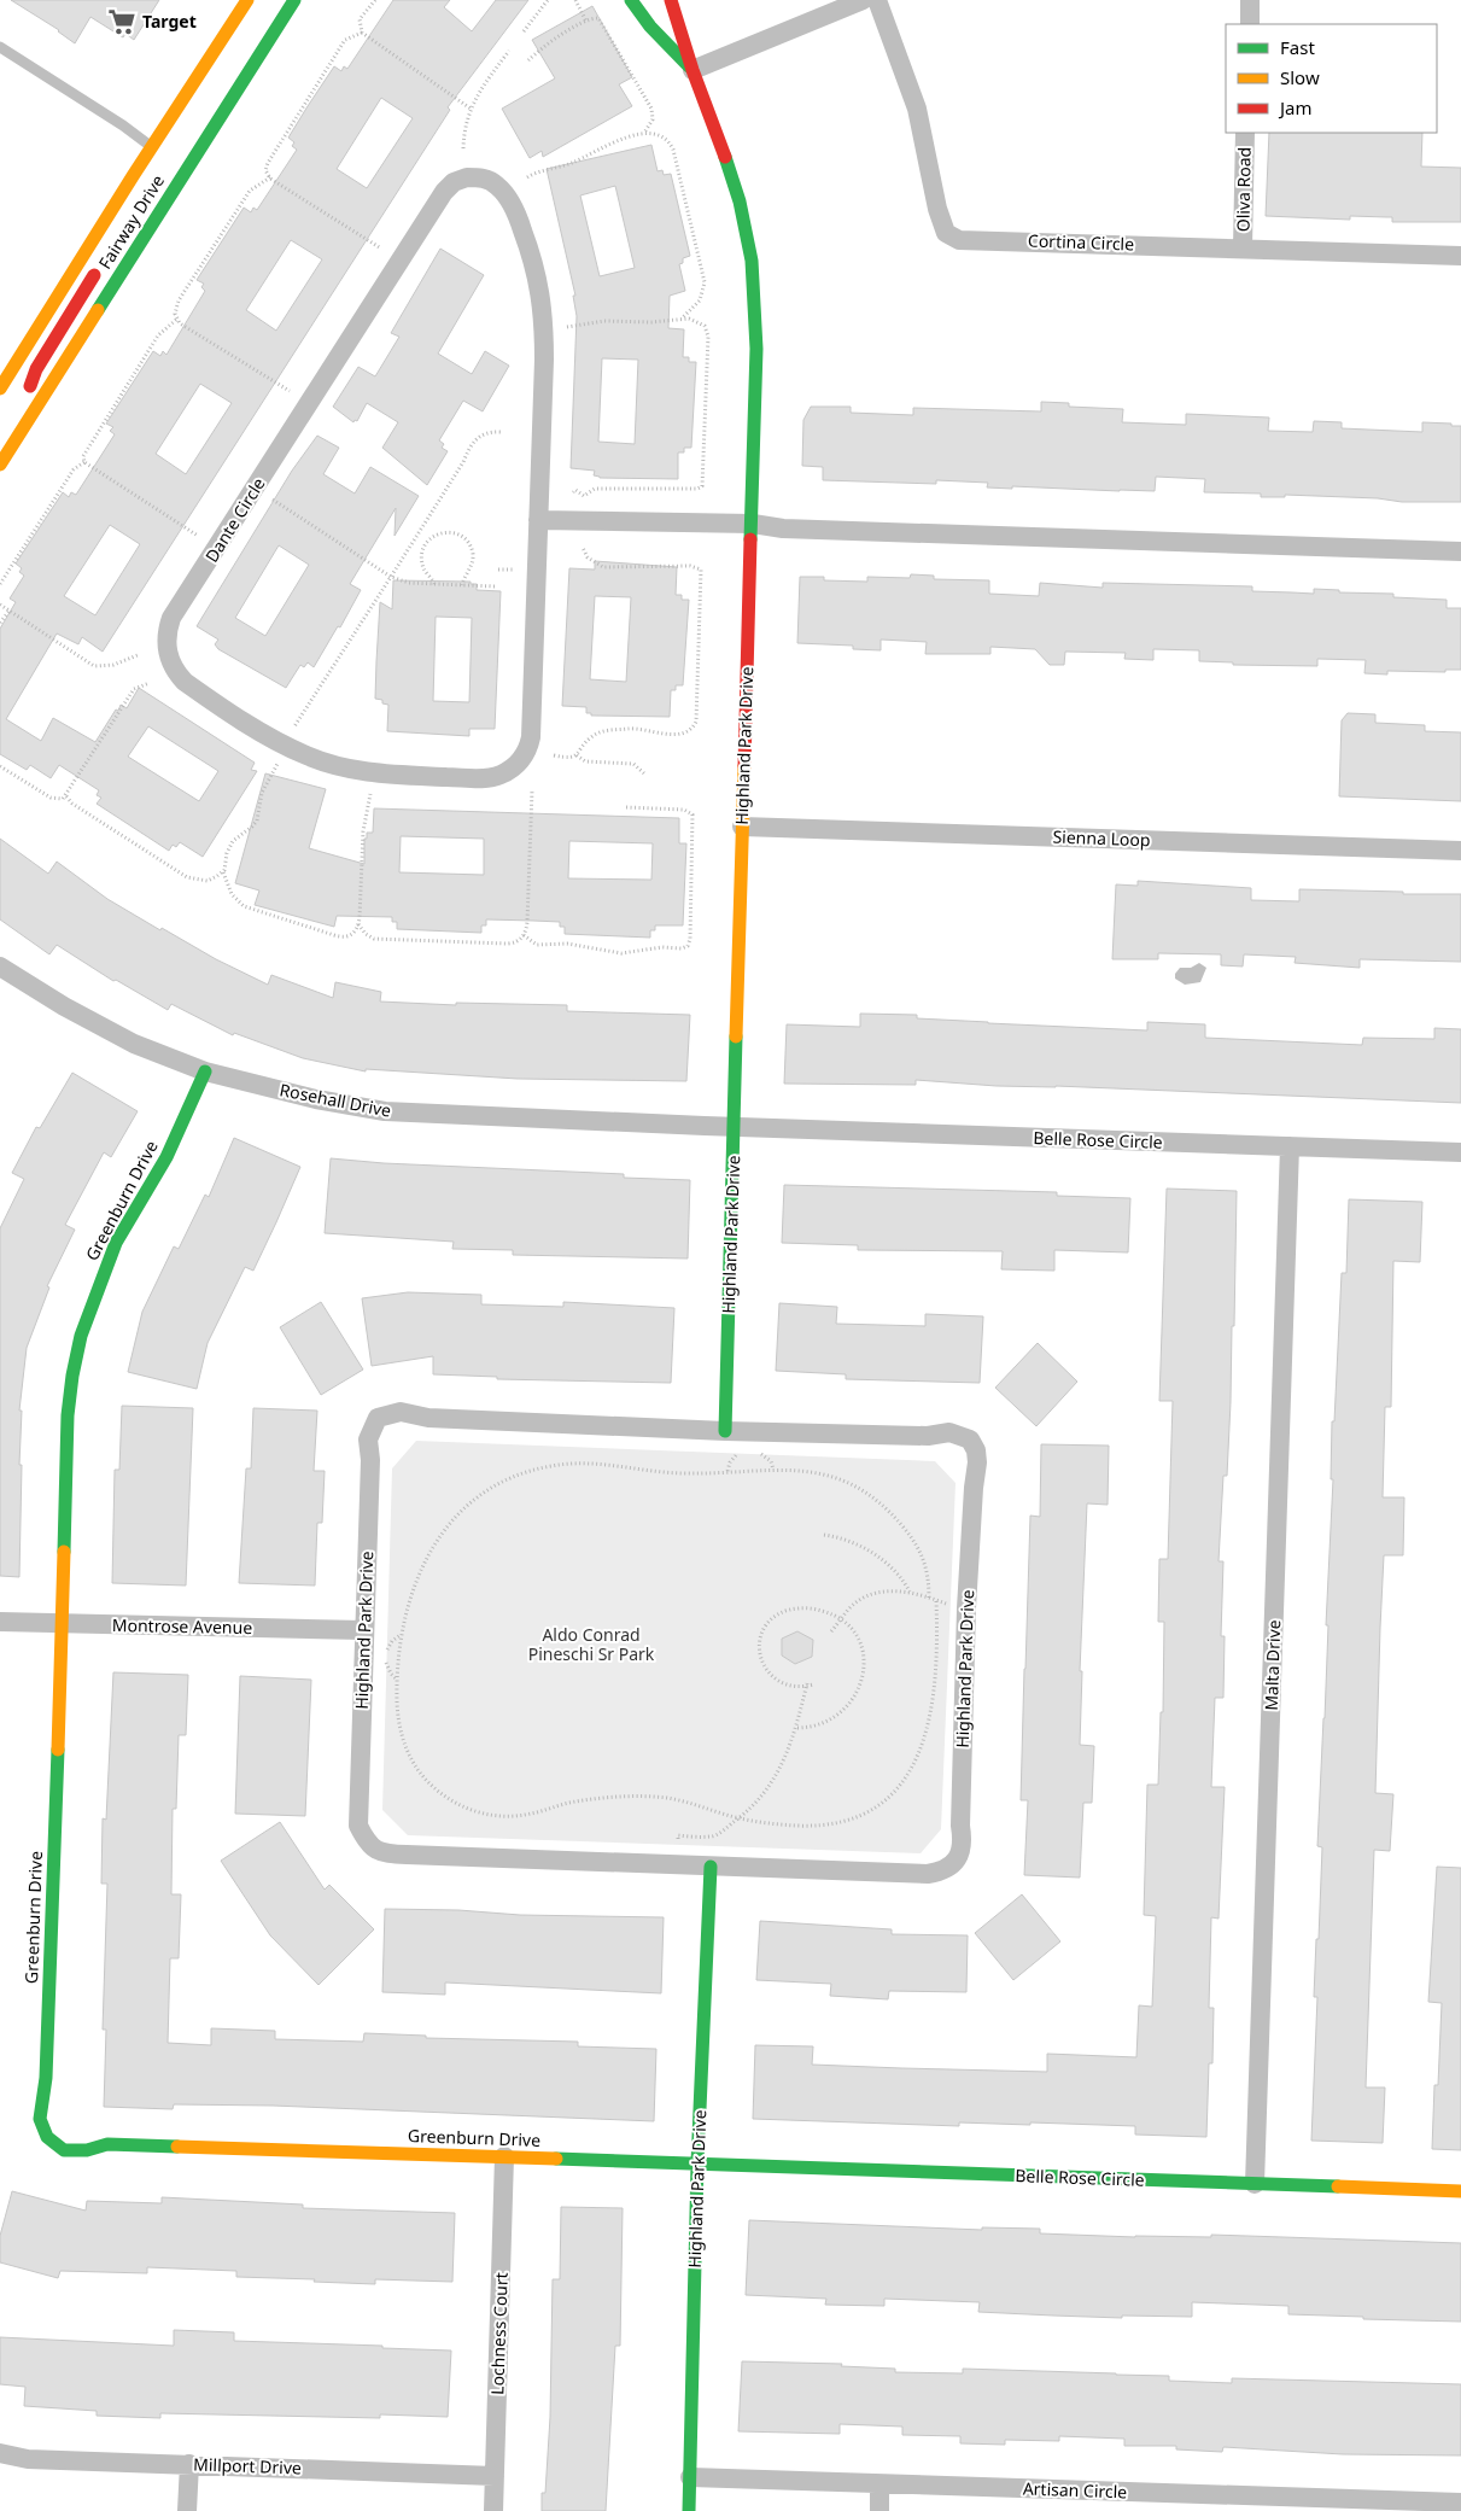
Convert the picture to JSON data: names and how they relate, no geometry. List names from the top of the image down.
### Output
{
  "streets": {
    "street": [
      "Oliva Road",
      "Fairway Drive",
      "Cortina Circle",
      "Dante Circle",
      "Highland Park Drive",
      "Sienna Loop",
      "Rosehall Drive",
      "Belle Rose Circle",
      "Greenburn Drive",
      "Montrose Avenue",
      "Malta Drive",
      "Lochness Court",
      "Millport Drive",
      "Artisan Circle"
    ]
  },
  "crossings": [
    ["Oliva Road", "Cortina Circle"],
    ["Highland Park Drive", "Sienna Loop"],
    ["Highland Park Drive", "Rosehall Drive"],
    ["Highland Park Drive", "Belle Rose Circle"],
    ["Highland Park Drive", "Greenburn Drive"],
    ["Highland Park Drive", "Montrose Avenue"],
    ["Highland Park Drive", "Artisan Circle"],
    ["Rosehall Drive", "Belle Rose Circle"],
    ["Rosehall Drive", "Greenburn Drive"],
    ["Belle Rose Circle", "Greenburn Drive"],
    ["Belle Rose Circle", "Malta Drive"],
    ["Greenburn Drive", "Montrose Avenue"],
    ["Greenburn Drive", "Lochness Court"],
    ["Lochness Court", "Millport Drive"]
  ],
  "parks": ["Aldo Conrad Pineschi Sr Park"],
  "places": {
    "supermarket": ["Target"]
  },
  "legend": ["Fast", "Slow", "Jam"]
}
